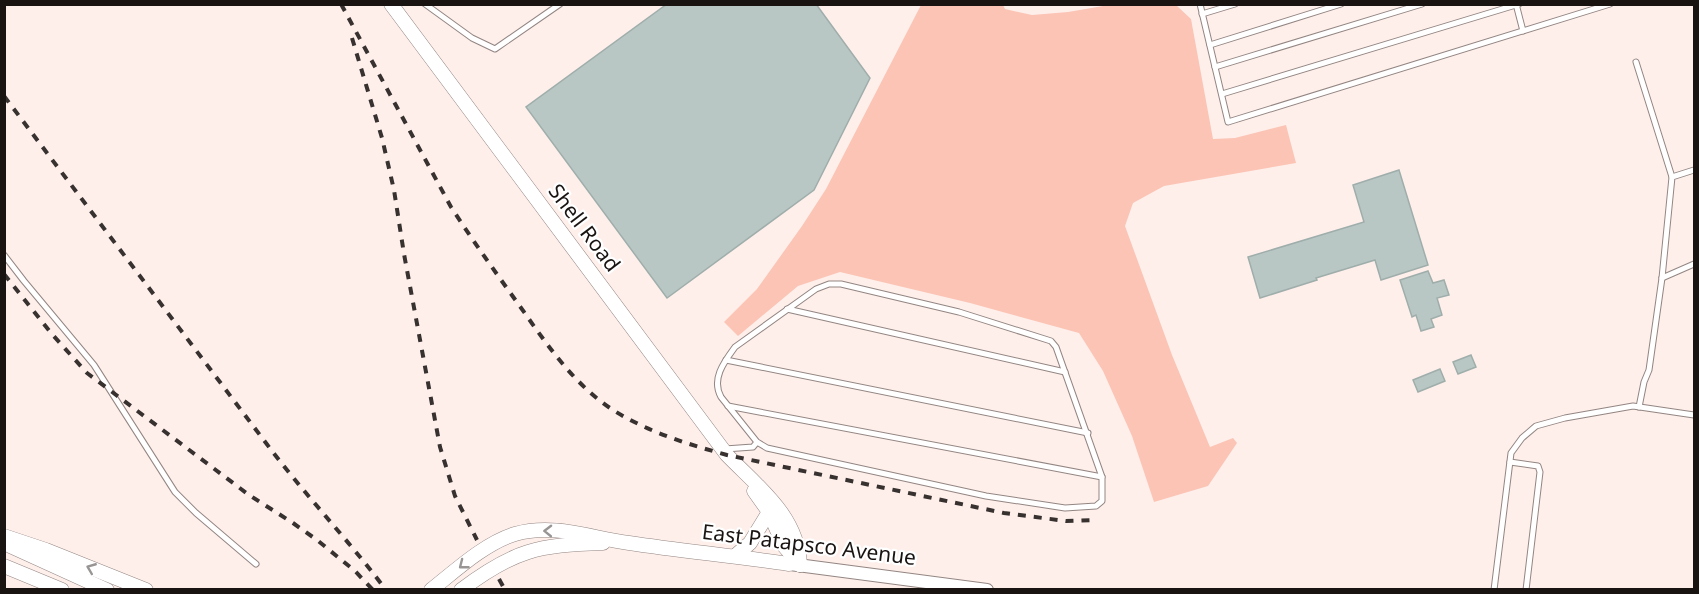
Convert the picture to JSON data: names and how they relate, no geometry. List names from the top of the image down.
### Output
{
  "streets": {
    "main road": ["Shell Road", "East Patapsco Avenue"]
  },
  "crossings": [
    ["Shell Road", "East Patapsco Avenue"]
  ]
}
